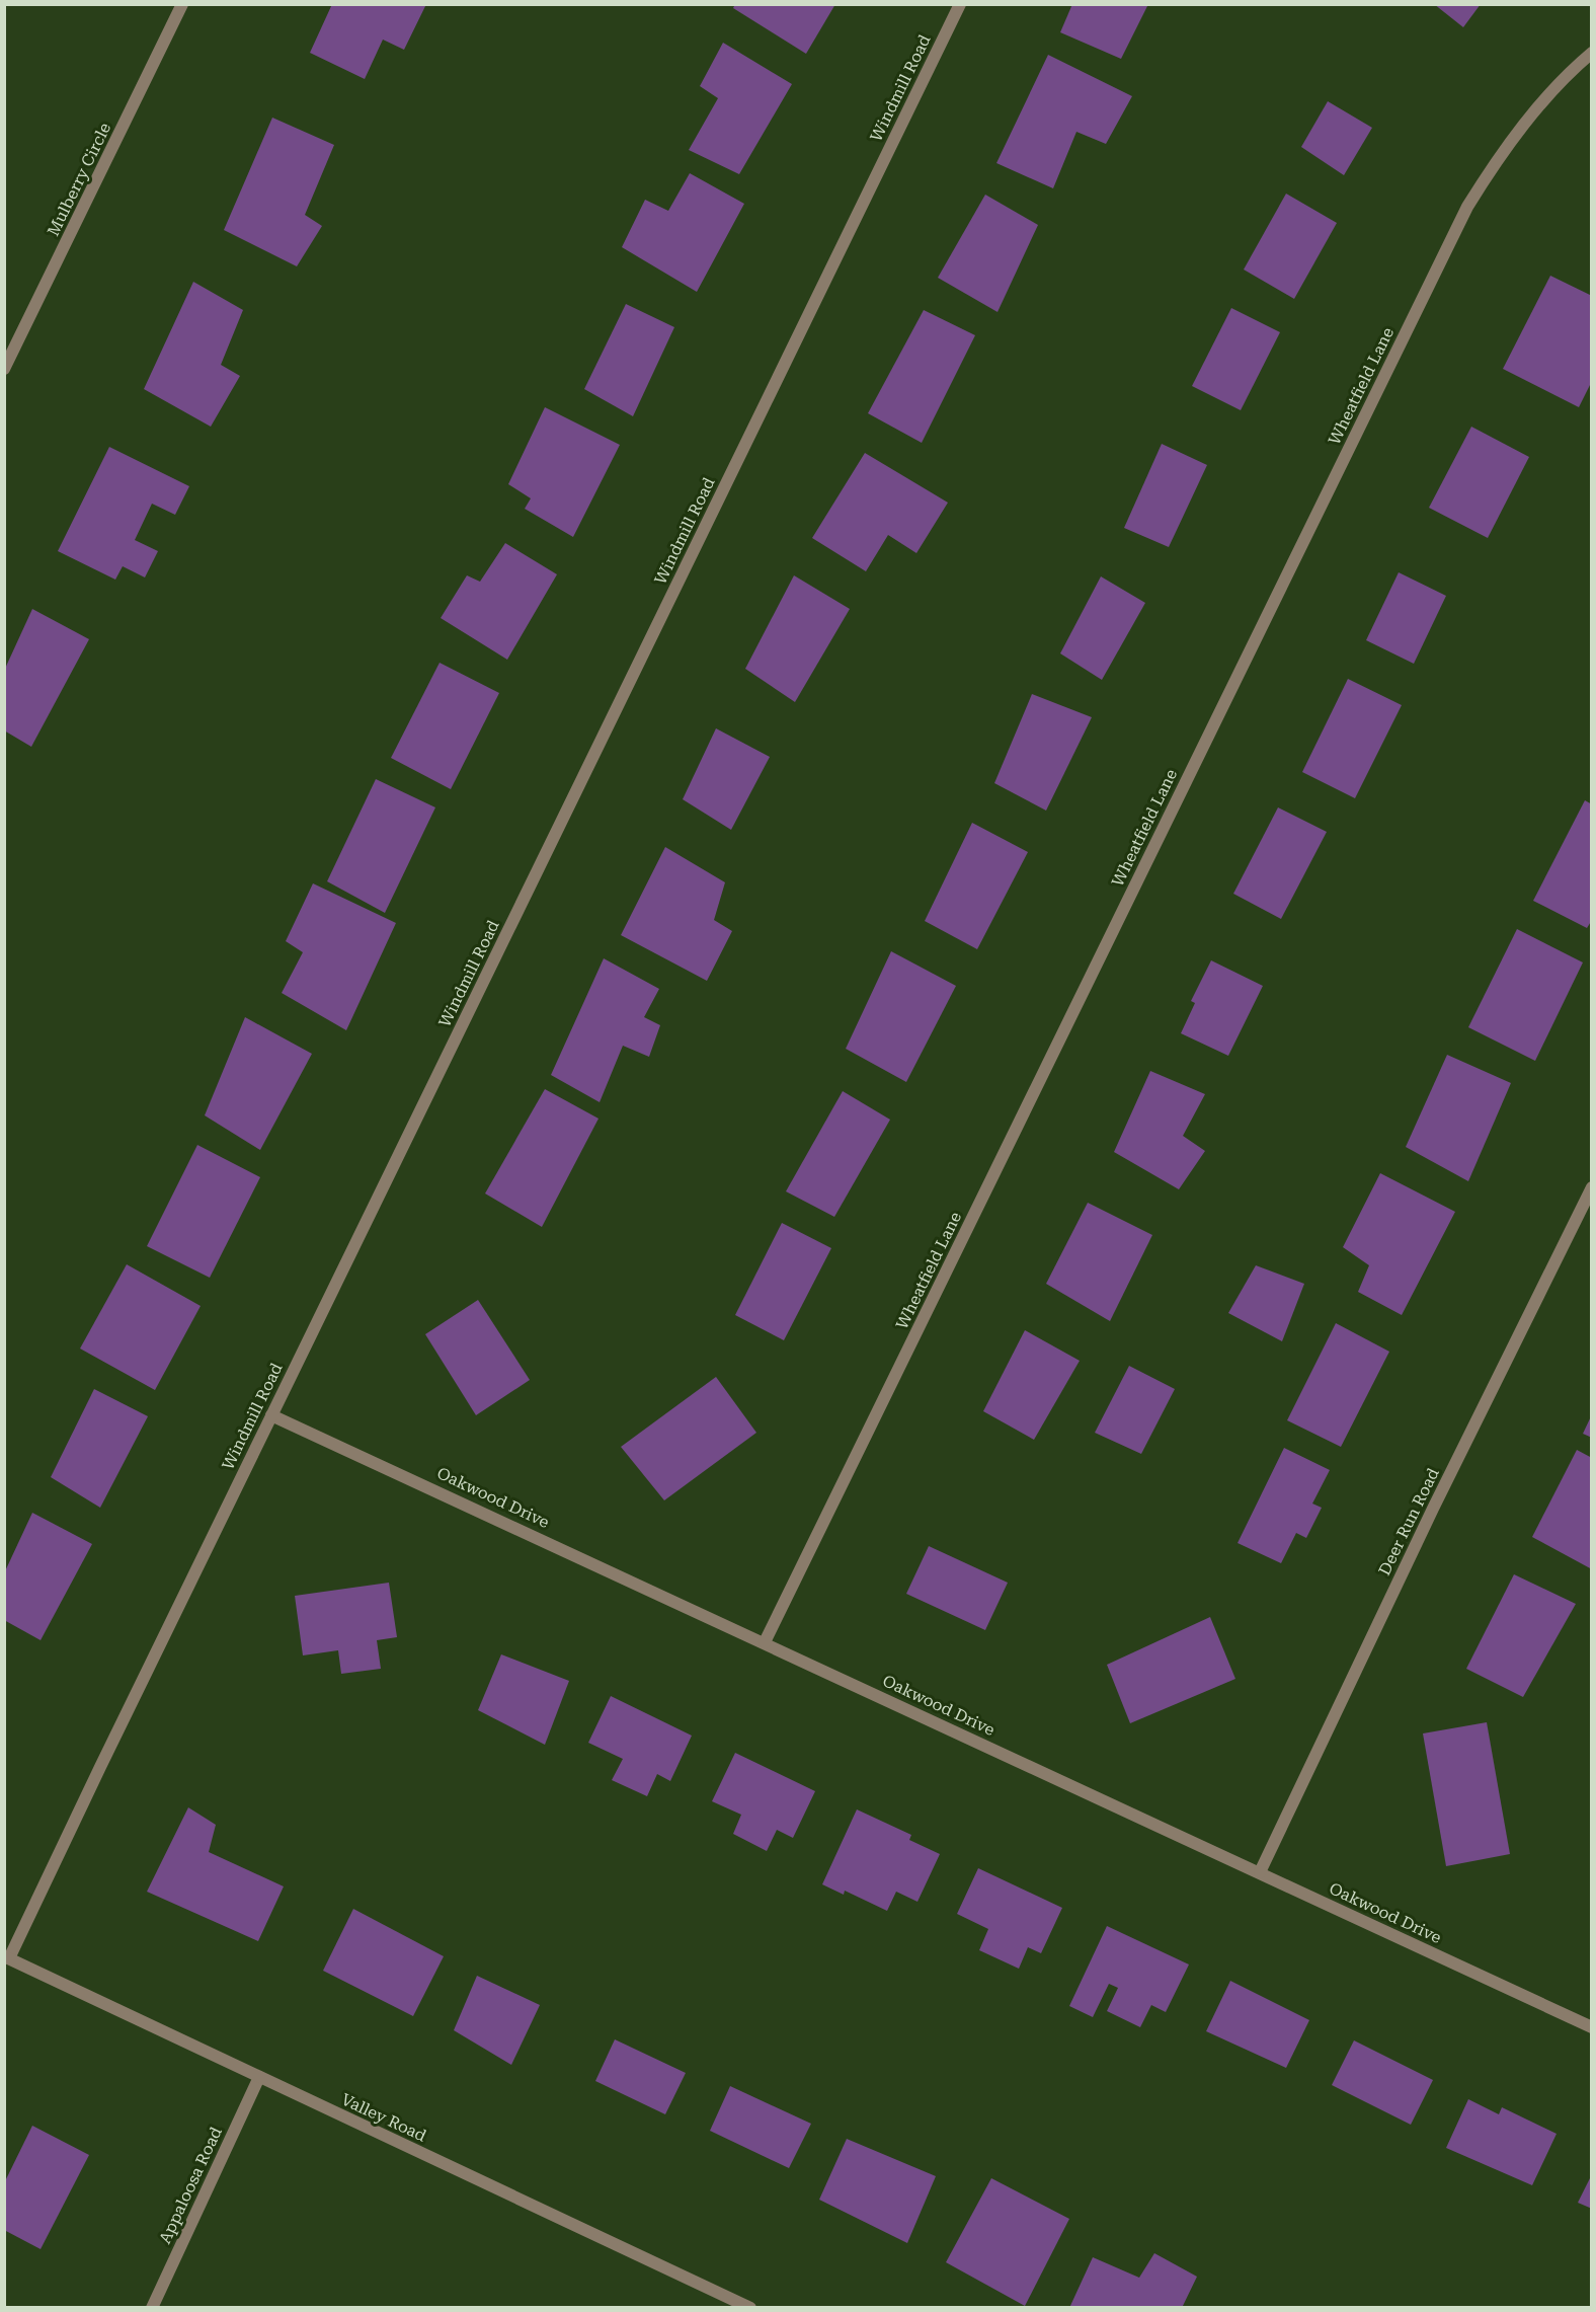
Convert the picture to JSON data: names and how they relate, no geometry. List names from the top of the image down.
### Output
{
  "streets": {
    "street": [
      "Windmill Road",
      "Mulberry Circle",
      "Wheatfield Lane",
      "Oakwood Drive",
      "Deer Run Road",
      "Valley Road",
      "Appaloosa Road"
    ]
  },
  "crossings": [
    ["Windmill Road", "Oakwood Drive"],
    ["Windmill Road", "Valley Road"],
    ["Wheatfield Lane", "Oakwood Drive"],
    ["Oakwood Drive", "Deer Run Road"],
    ["Valley Road", "Appaloosa Road"]
  ]
}
